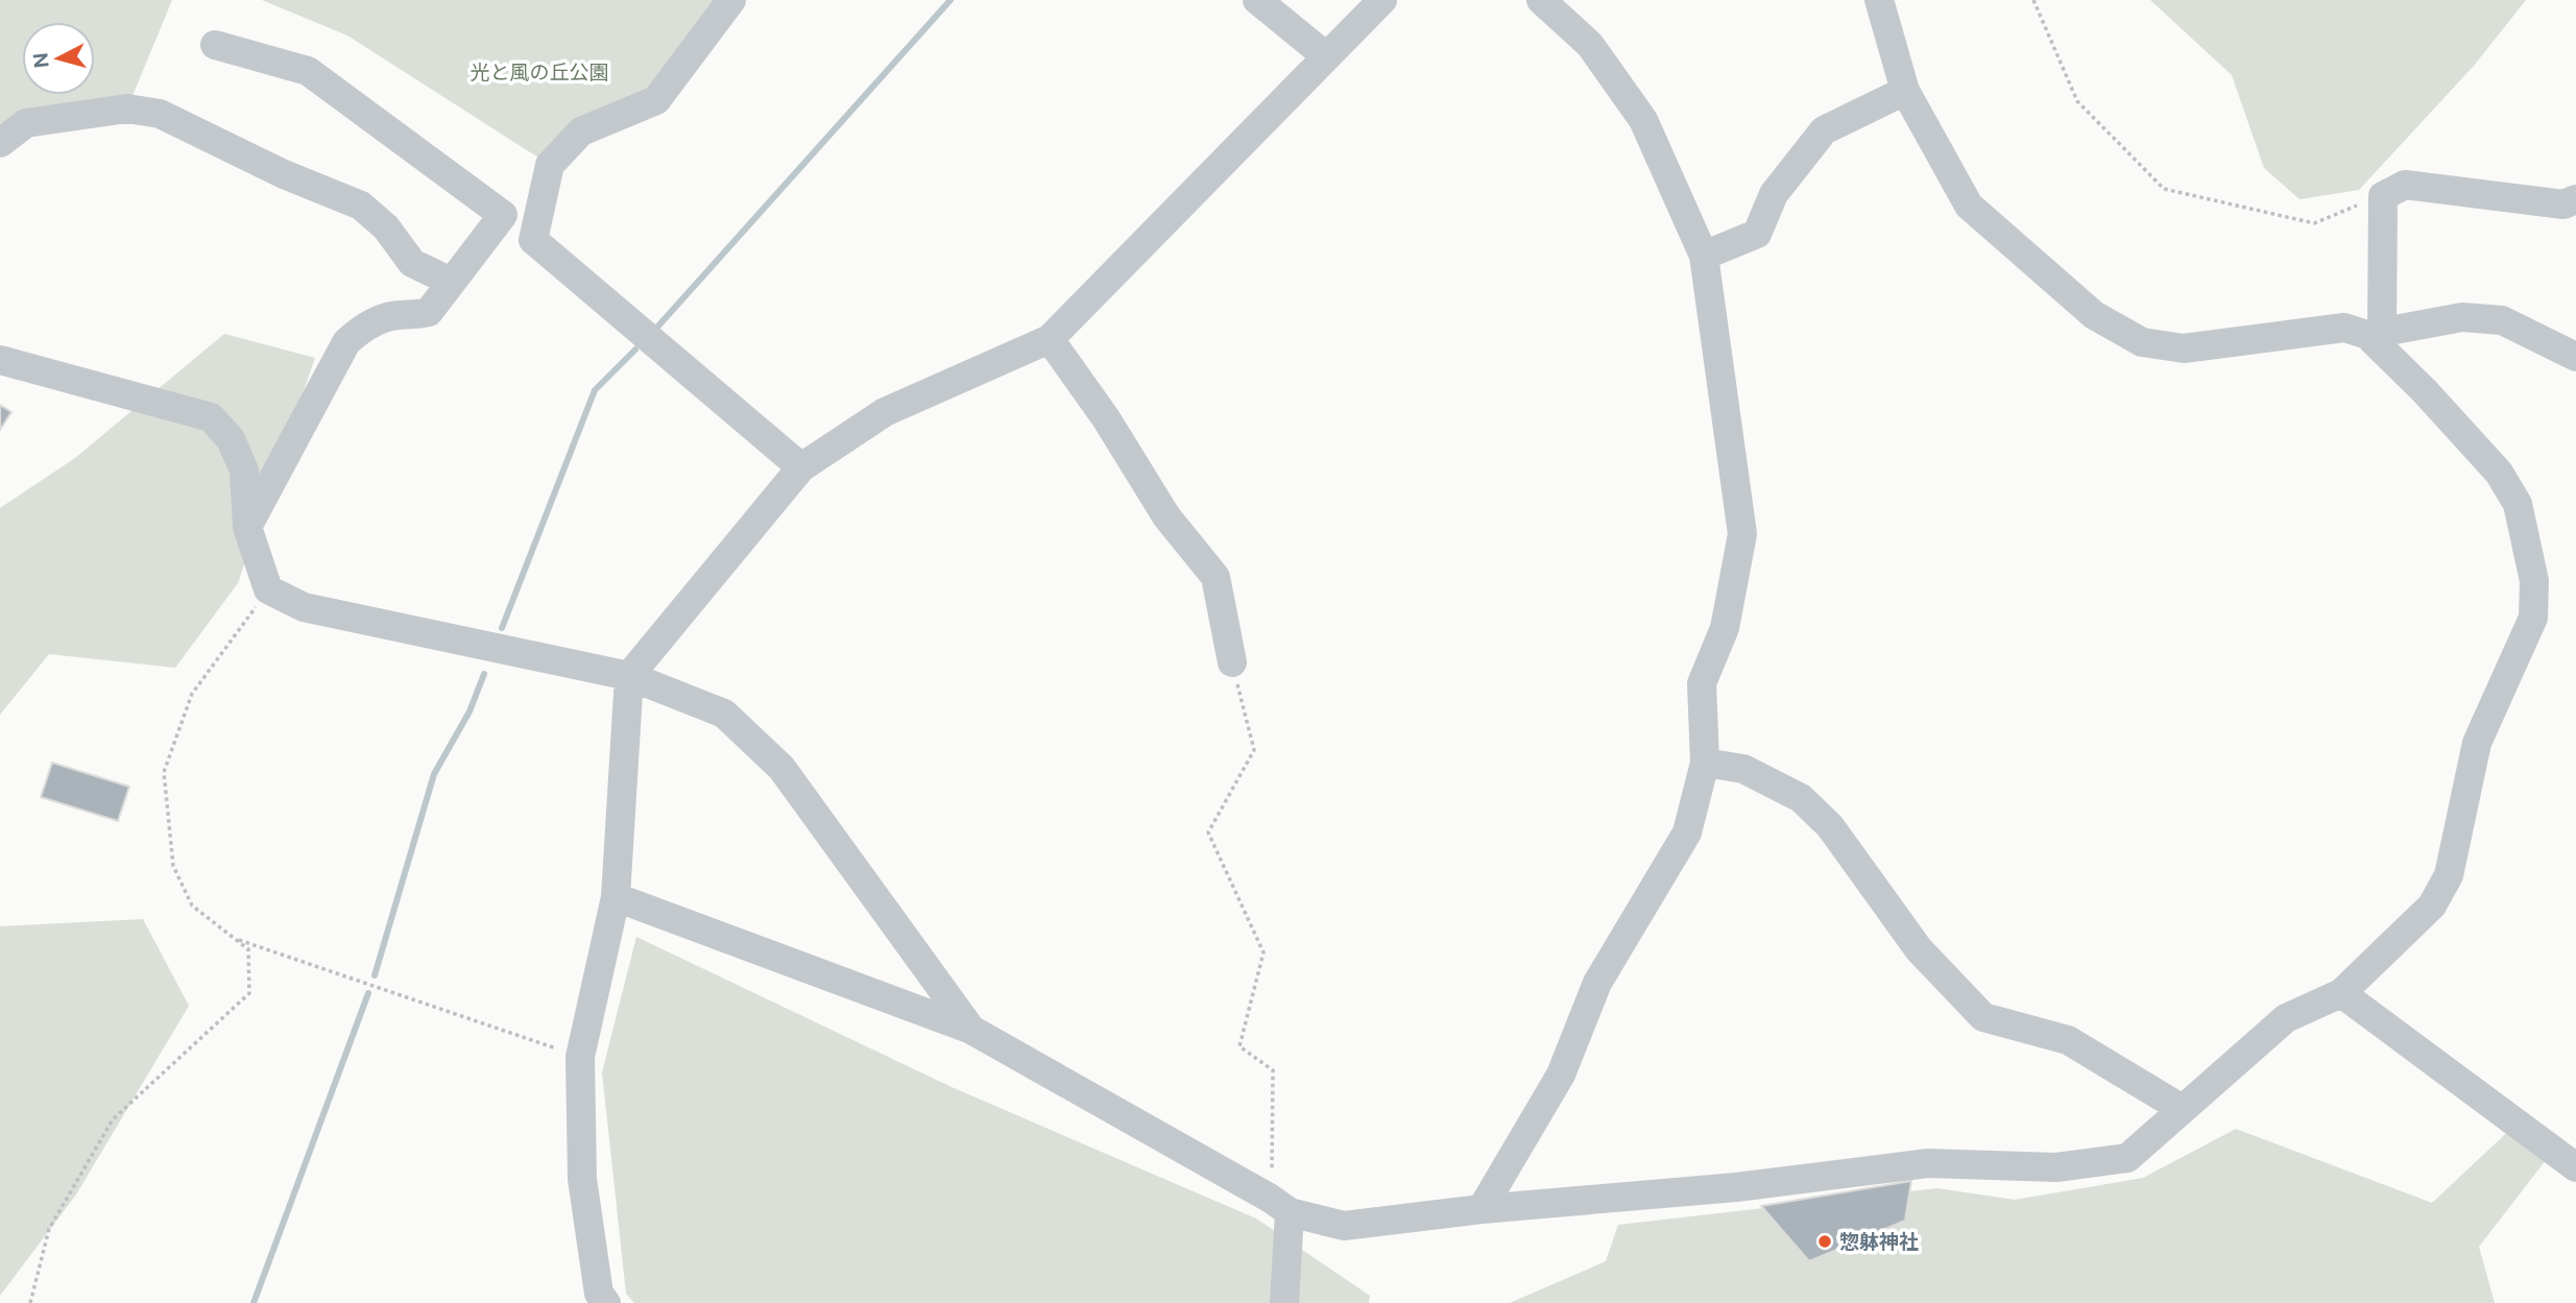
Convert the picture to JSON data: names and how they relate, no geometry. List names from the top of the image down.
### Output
{
  "parks": ["光と風の丘公園"],
  "places": ["惣躰神社"],
  "north": "left"
}
